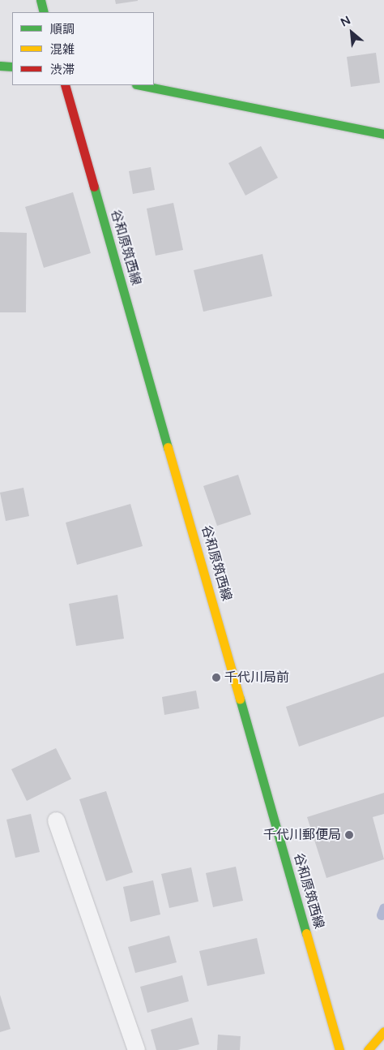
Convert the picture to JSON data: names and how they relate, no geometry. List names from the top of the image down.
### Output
{
  "streets": {
    "main road": ["谷和原筑西線"]
  },
  "places": ["千代川局前", "千代川郵便局"],
  "legend": ["順調", "混雑", "渋滞"],
  "north": "top left"
}
